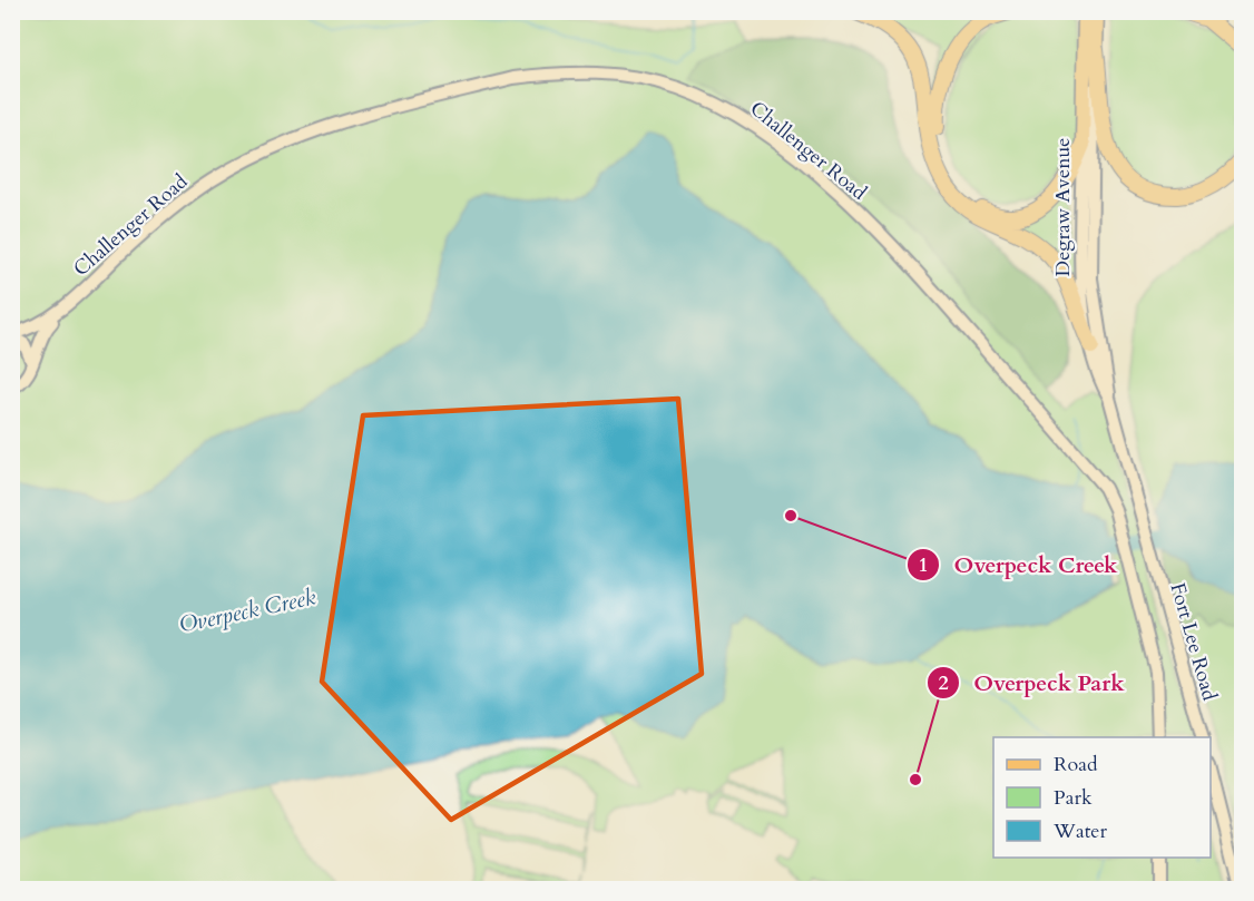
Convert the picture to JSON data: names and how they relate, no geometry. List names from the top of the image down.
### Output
{
  "streets": {
    "main road": ["Degraw Avenue"],
    "street": ["Challenger Road", "Fort Lee Road"]
  },
  "crossings": [
    ["Degraw Avenue", "Fort Lee Road"]
  ],
  "water": ["Overpeck Creek"],
  "places": ["Overpeck Creek", "Overpeck Park"],
  "legend": ["Road", "Park", "Water"]
}
